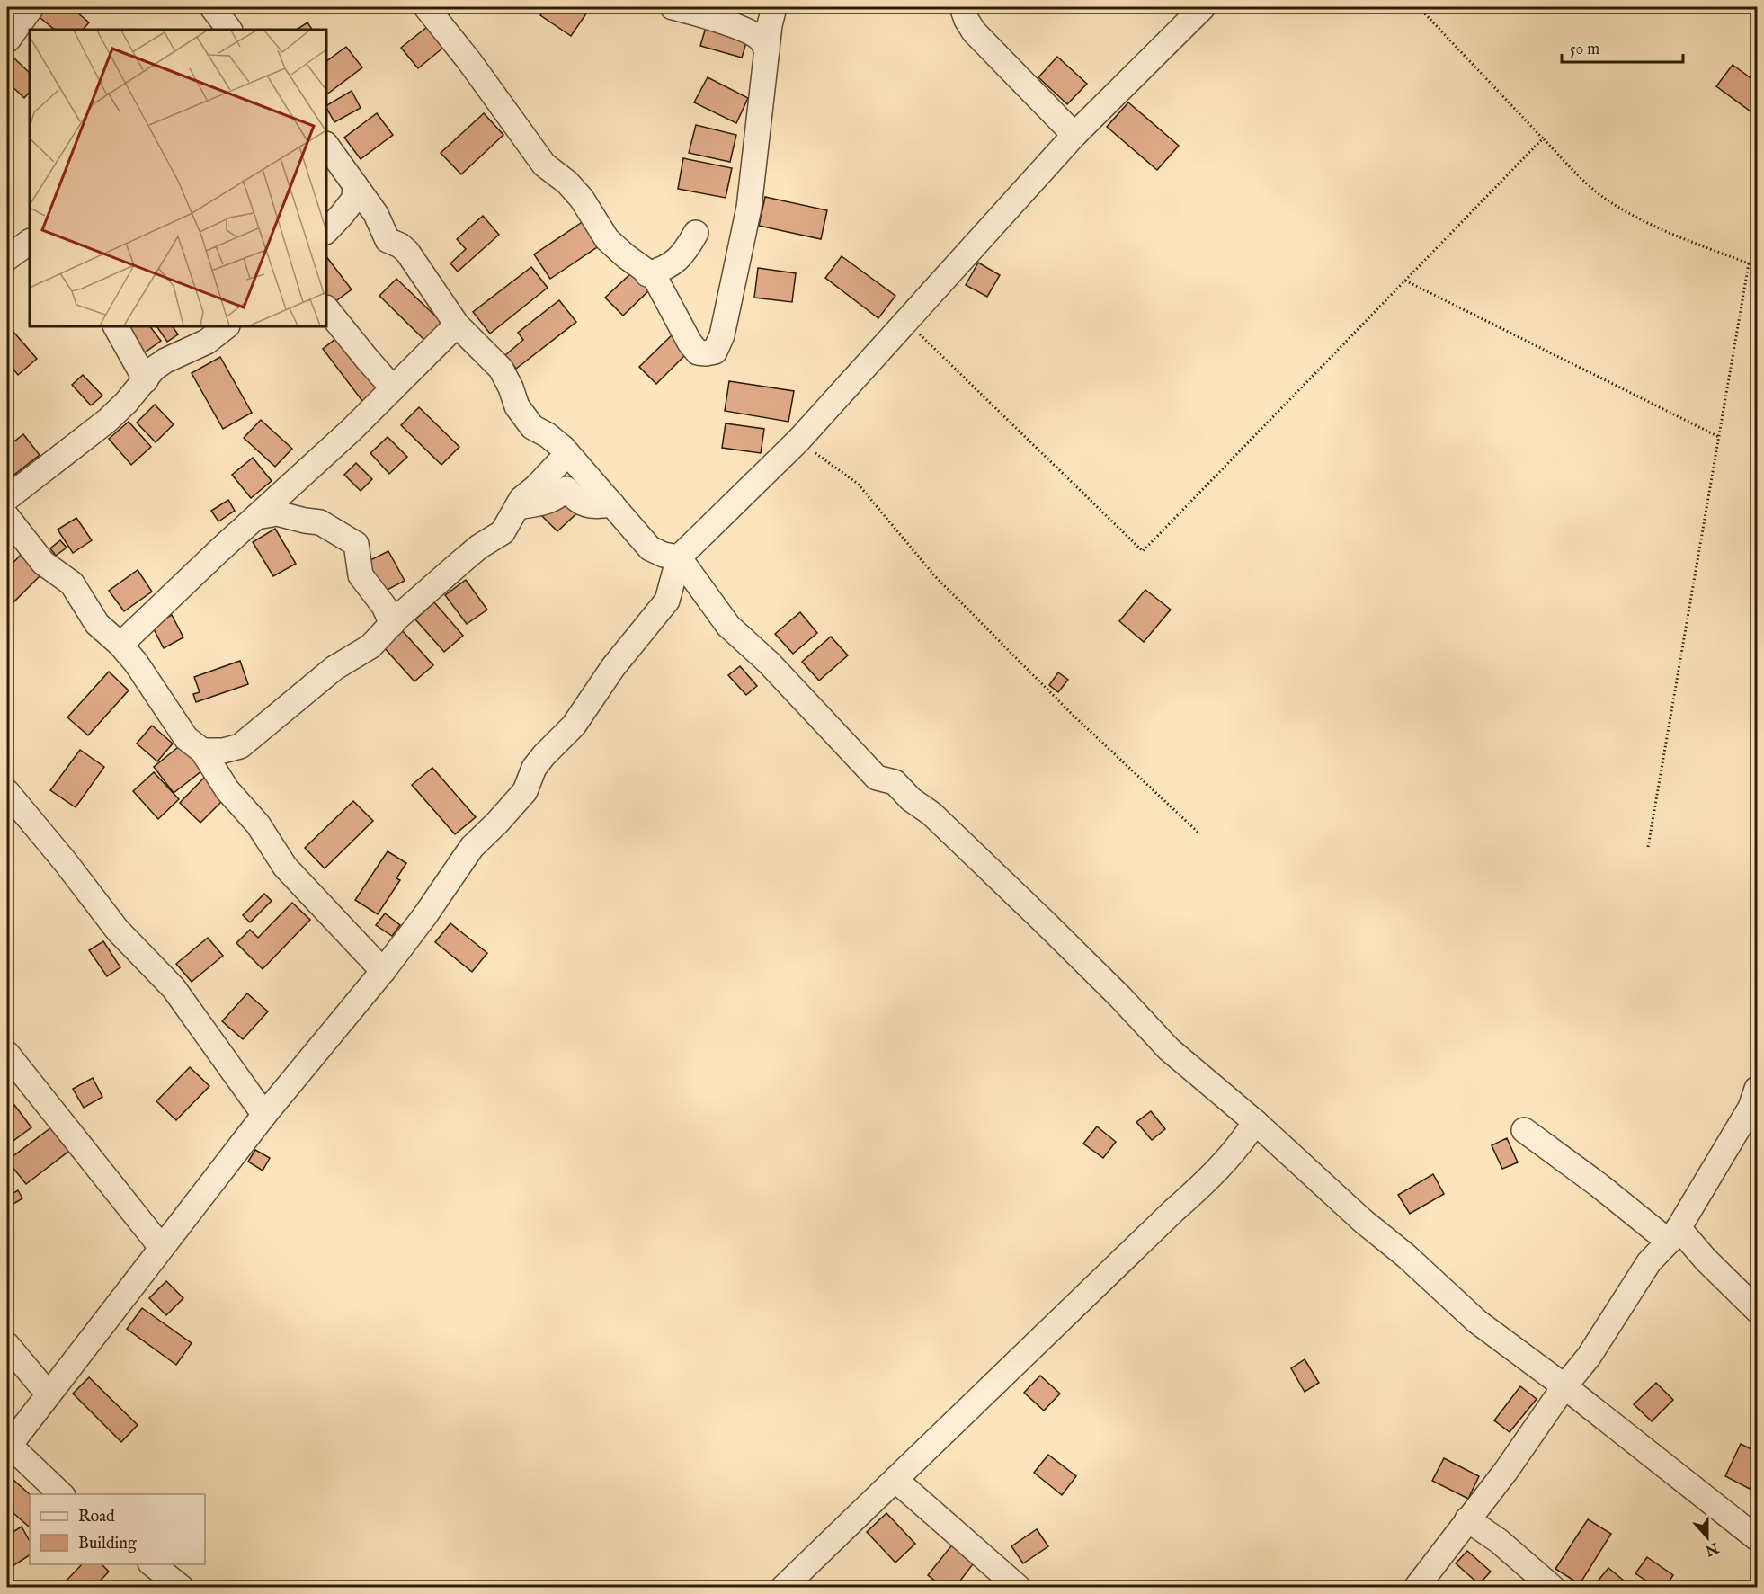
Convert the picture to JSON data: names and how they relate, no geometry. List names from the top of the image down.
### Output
{
  "legend": ["Road", "Building"],
  "scale_bar": "50 m",
  "north": "bottom"
}
